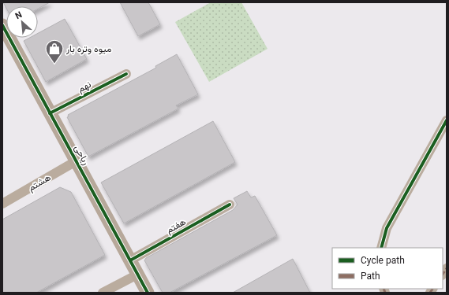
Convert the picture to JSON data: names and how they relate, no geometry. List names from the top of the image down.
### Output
{
  "streets": {
    "street": [
      "نهم",
      "ریاحی",
      "هشتم",
      "هفتم"
    ]
  },
  "crossings": [
    ["نهم", "ریاحی"],
    ["ریاحی", "هشتم"],
    ["ریاحی", "هفتم"]
  ],
  "places": {
    "shop": ["میوه وتره بار"]
  },
  "legend": ["Cycle path", "Path"],
  "north": "top left"
}
